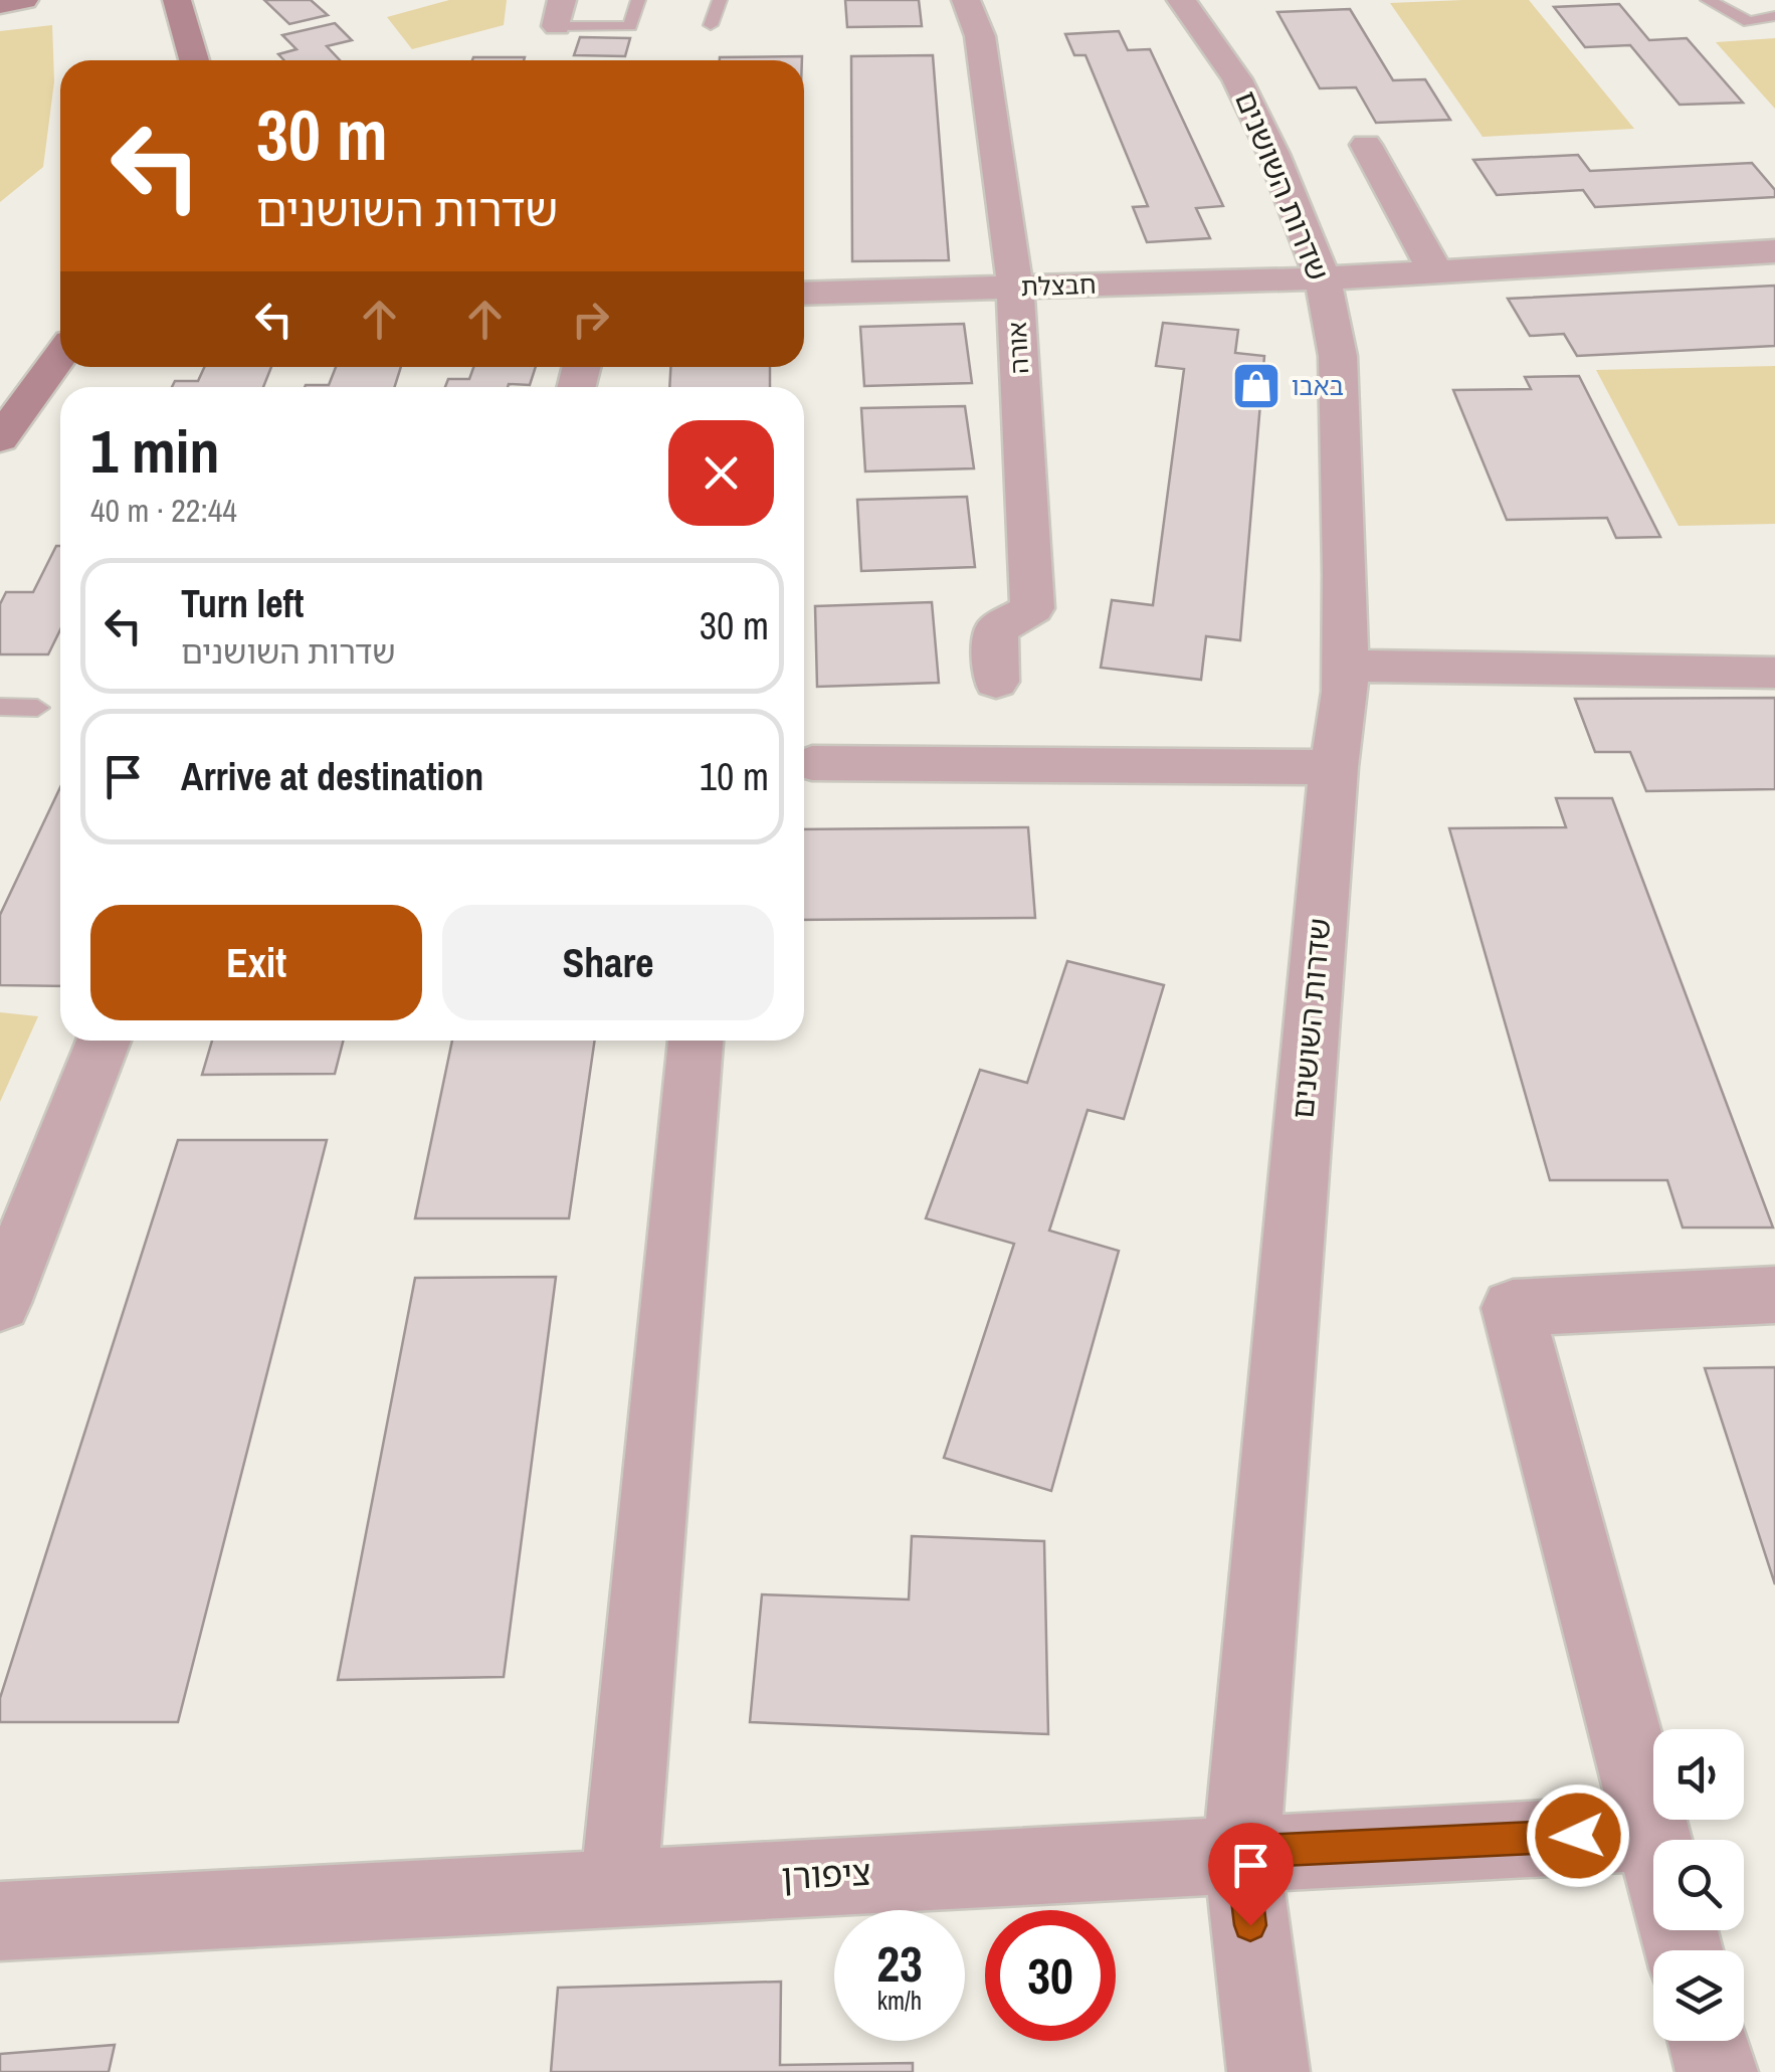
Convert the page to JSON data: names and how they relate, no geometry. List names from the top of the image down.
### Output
{
  "streets": {
    "street": [
      "שדרות השושנים",
      "חבצלת",
      "אורה",
      "ציפורן"
    ]
  },
  "crossings": [
    ["שדרות השושנים", "חבצלת"],
    ["שדרות השושנים", "ציפורן"],
    ["חבצלת", "אורה"]
  ],
  "places": {
    "shop": ["באבו"]
  },
  "page": {
    "turn": ["30 m", "שדרות השושנים"],
    "heading": ["1 min", "40 m · 22:44"],
    "list": [
      {
        "name": "Turn left",
        "note": "שדרות השושנים",
        "value": "30 m"
      },
      {
        "name": "Arrive at destination",
        "value": "10 m"
      }
    ],
    "buttons": ["Exit", "Share"],
    "speed": "23 km/h",
    "limit": "30"
  }
}
